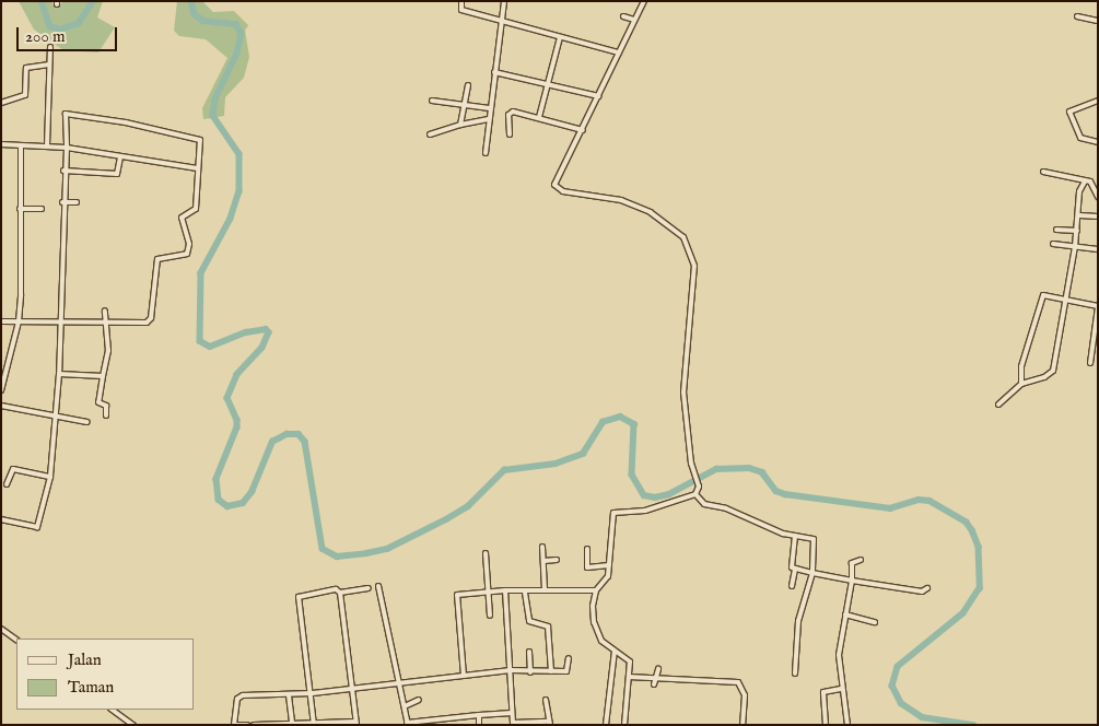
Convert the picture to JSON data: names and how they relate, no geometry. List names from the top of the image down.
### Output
{
  "legend": ["Jalan", "Taman"],
  "scale_bar": "200 m"
}
